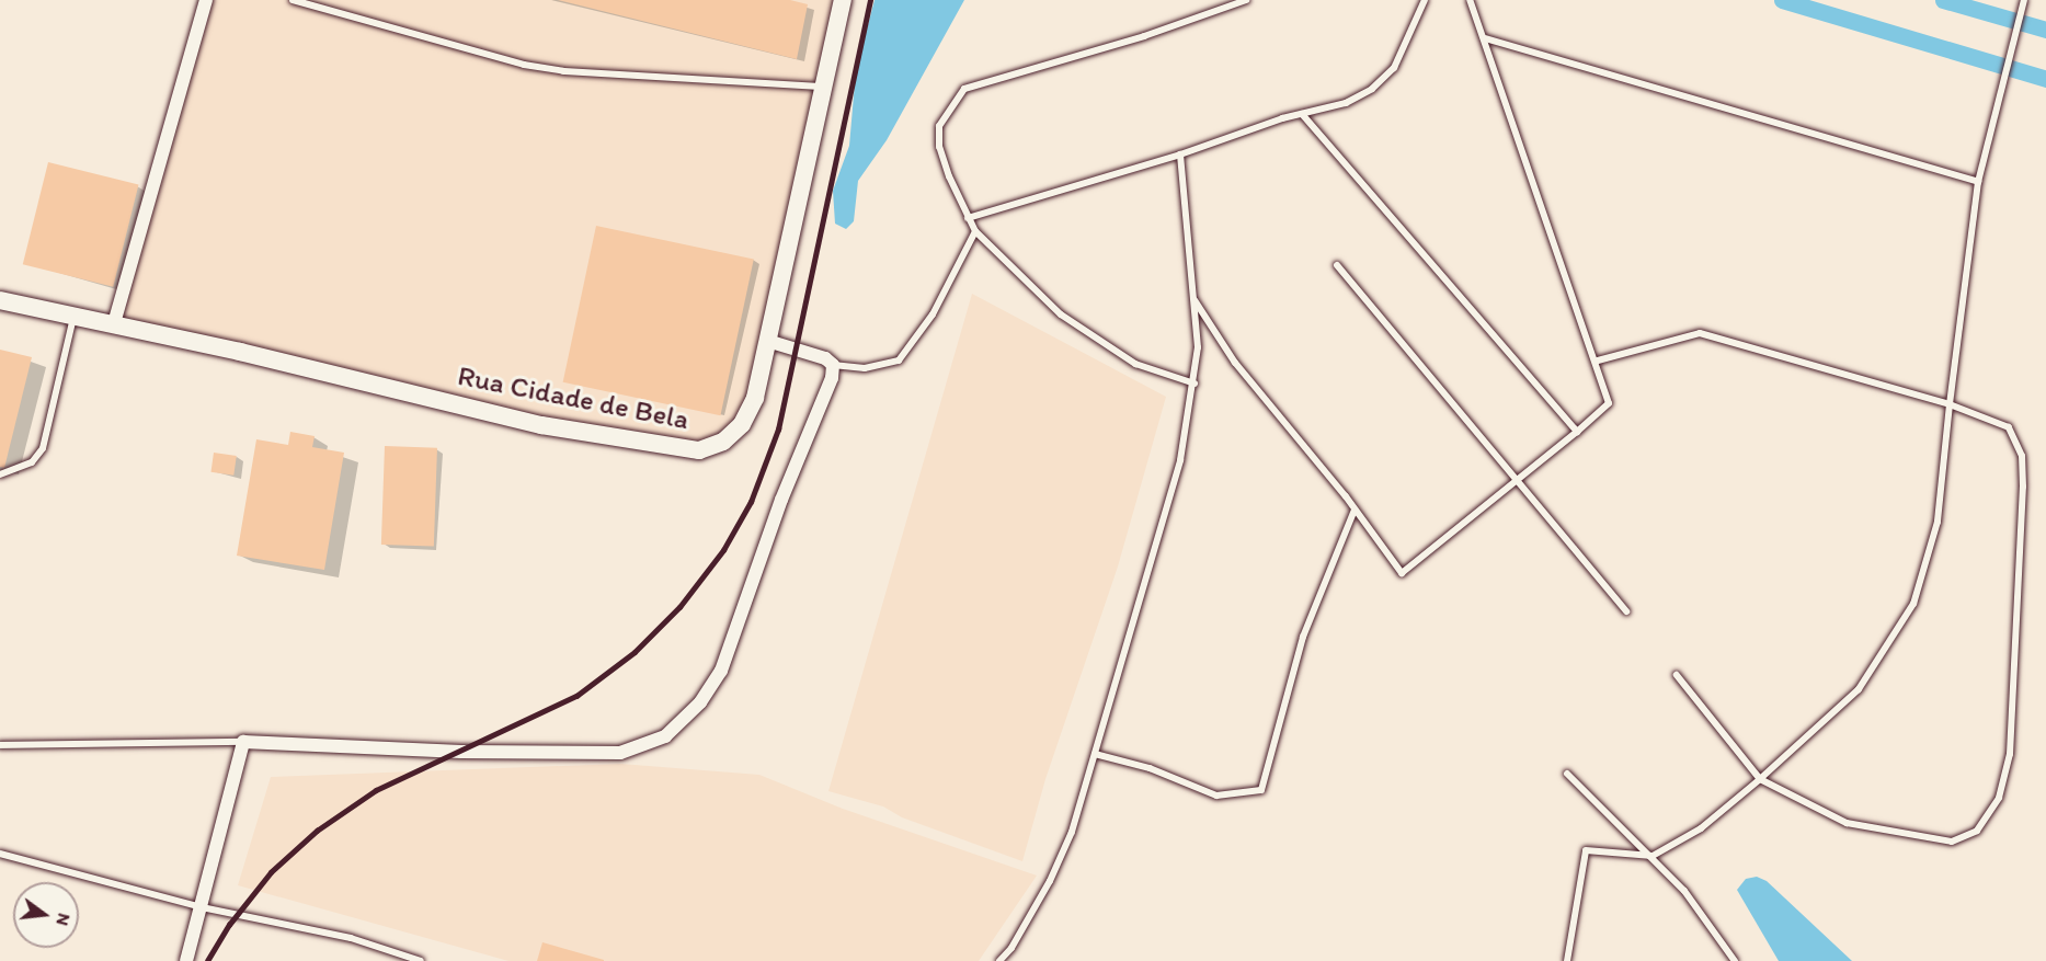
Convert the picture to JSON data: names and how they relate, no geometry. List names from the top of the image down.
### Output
{
  "streets": {
    "street": ["Rua Cidade de Bela"]
  },
  "north": "right"
}
